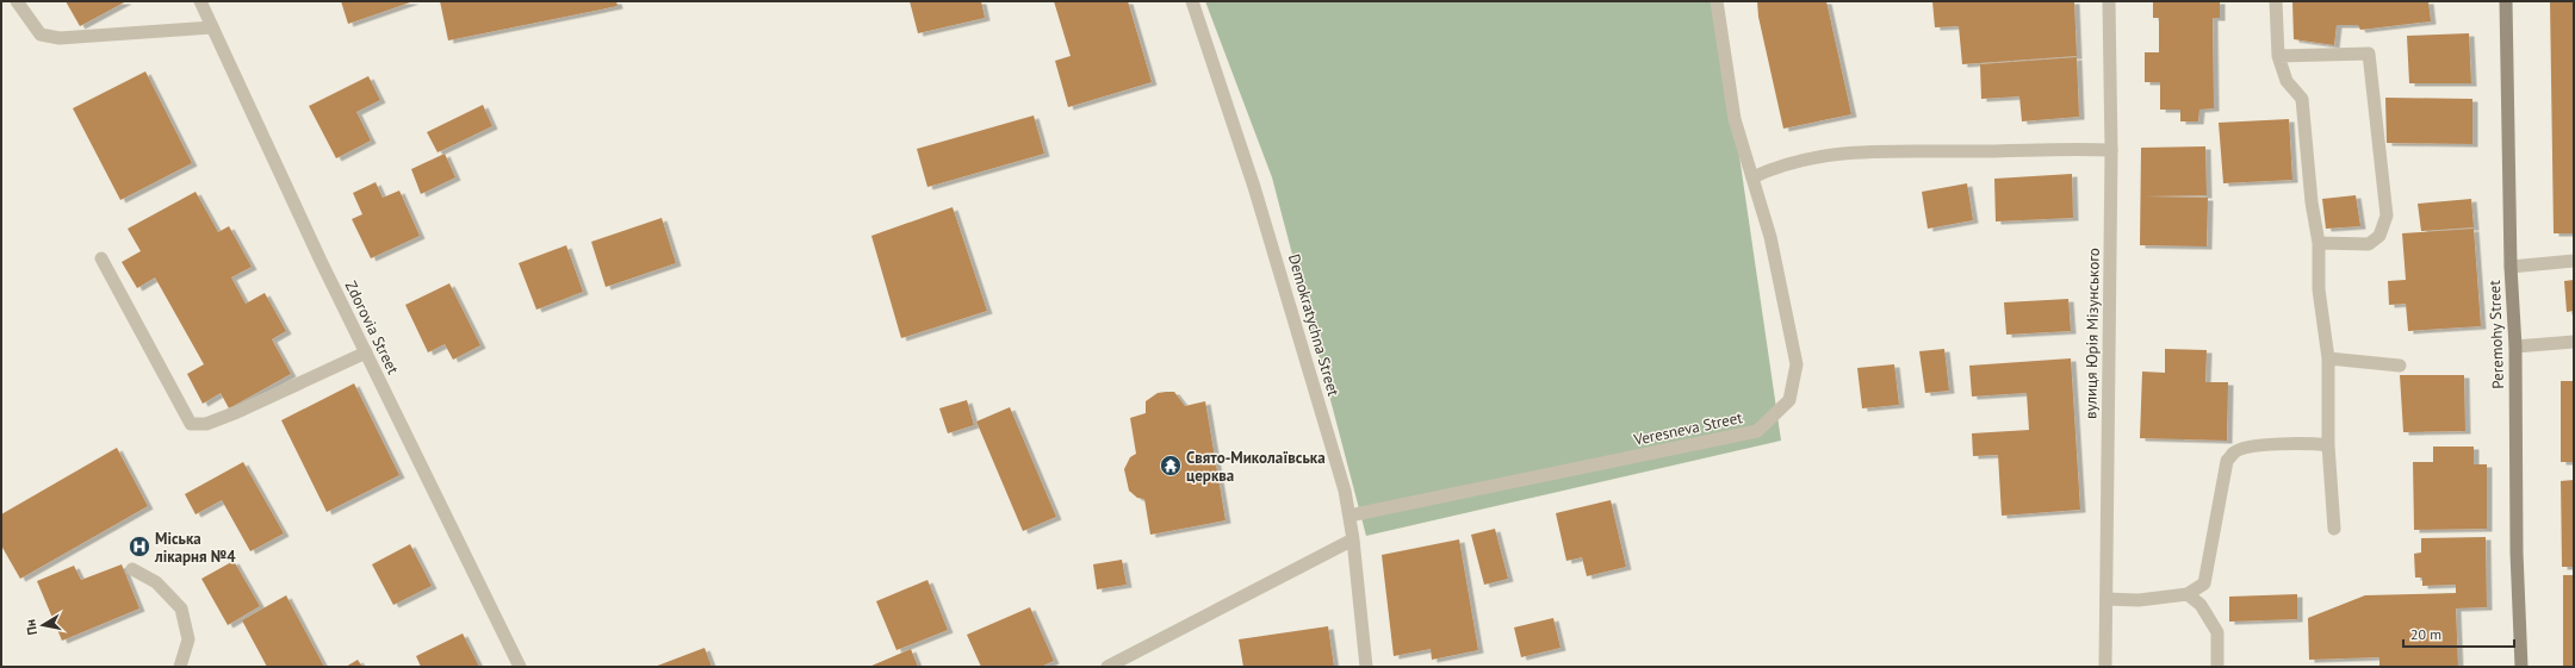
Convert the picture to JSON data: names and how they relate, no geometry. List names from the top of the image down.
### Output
{
  "streets": {
    "main road": ["Peremohy Street"],
    "street": [
      "Demokratychna Street",
      "Zdorovia Street",
      "вулиця Юрія Мізунського",
      "Veresneva Street"
    ]
  },
  "crossings": [
    ["Demokratychna Street", "Veresneva Street"]
  ],
  "places": {
    "temple": ["Свято-Миколаївська церква"],
    "hospital": ["Міська лікарня №4"]
  },
  "scale_bar": "20 m",
  "north": "left"
}
